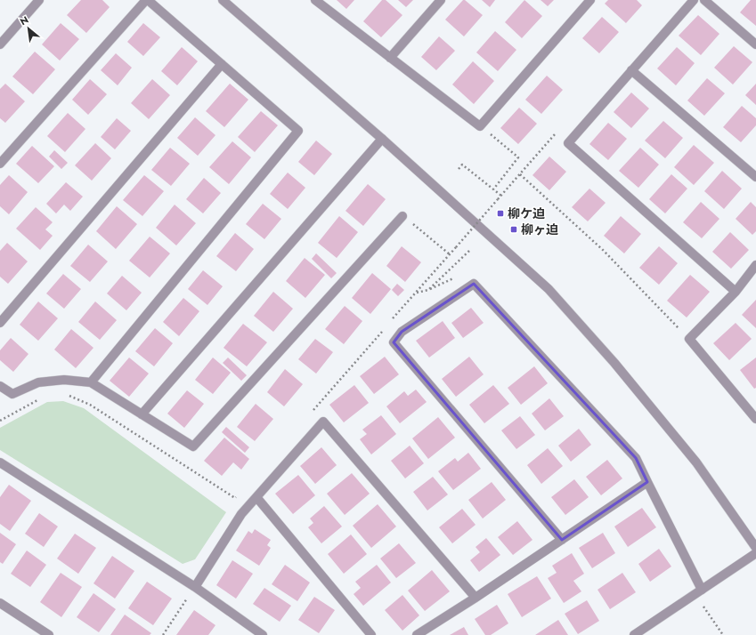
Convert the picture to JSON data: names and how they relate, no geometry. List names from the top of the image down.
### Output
{
  "places": {
    "transit": ["柳ケ迫", "柳ヶ迫"]
  },
  "north": "top left"
}
